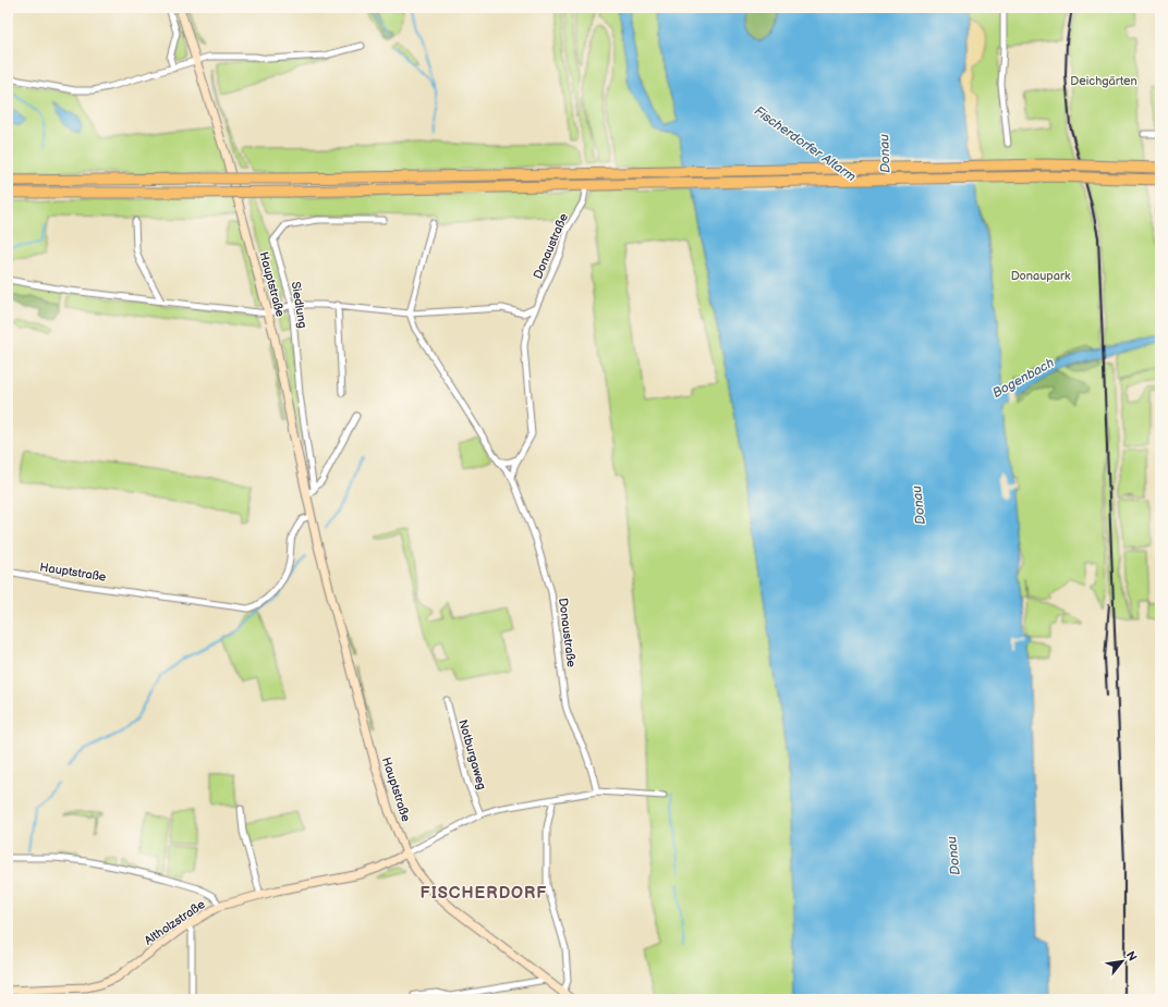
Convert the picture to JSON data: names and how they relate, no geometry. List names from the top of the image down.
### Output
{
  "streets": {
    "main road": ["Hauptstraße", "Altholzstraße"],
    "street": ["Donaustraße", "Siedlung", "Notburgaweg"]
  },
  "crossings": [
    ["Donaustraße", "Siedlung"],
    ["Hauptstraße", "Altholzstraße"]
  ],
  "districts": ["FISCHERDORF"],
  "water": ["Fischerdorfer Altarm", "Donau", "Bogenbach"],
  "parks": ["Deichgärten", "Donaupark"],
  "north": "top right"
}
